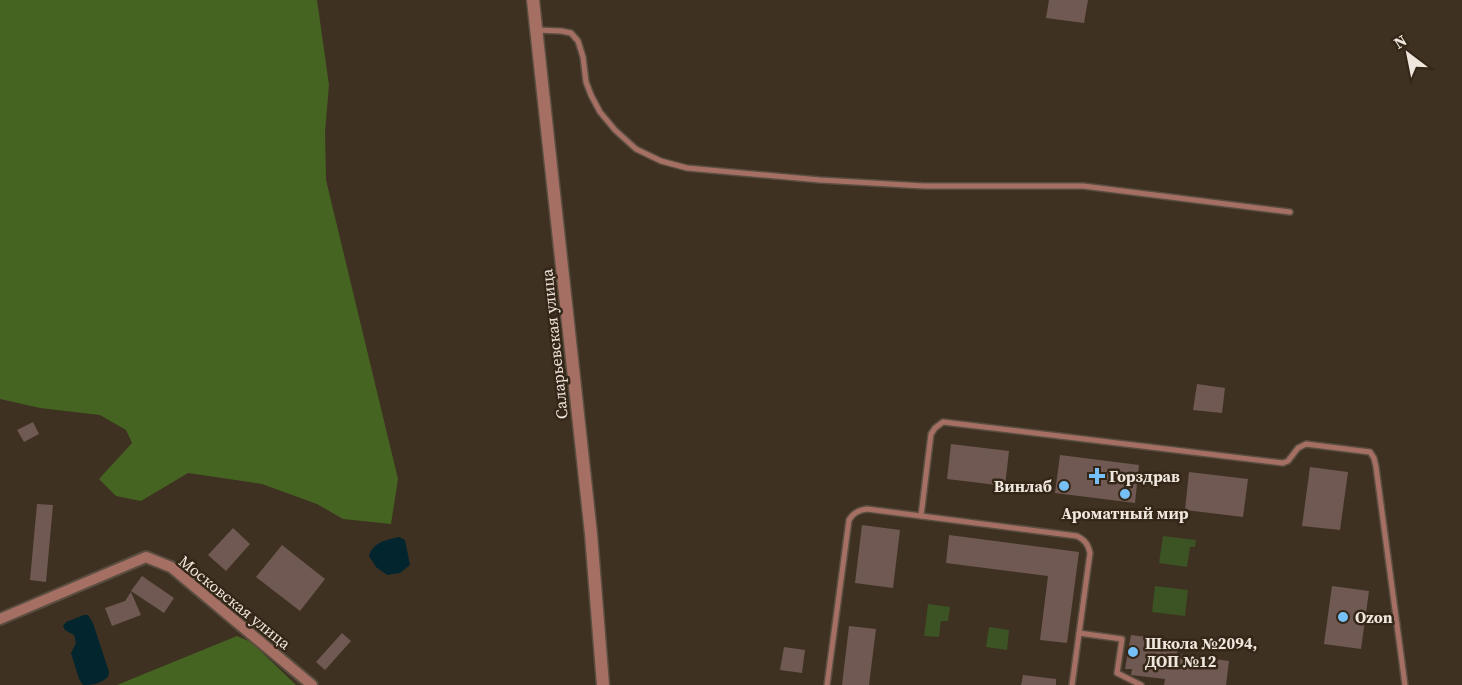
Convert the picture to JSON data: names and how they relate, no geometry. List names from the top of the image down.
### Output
{
  "streets": {
    "street": ["Саларьевская улица", "Московская улица"]
  },
  "places": {
    "health": ["Горздрав"],
    "other": [
      "Винлаб",
      "Ароматный мир",
      "Ozon",
      "Школа №2094, ДОП №12"
    ]
  },
  "north": "top left"
}
